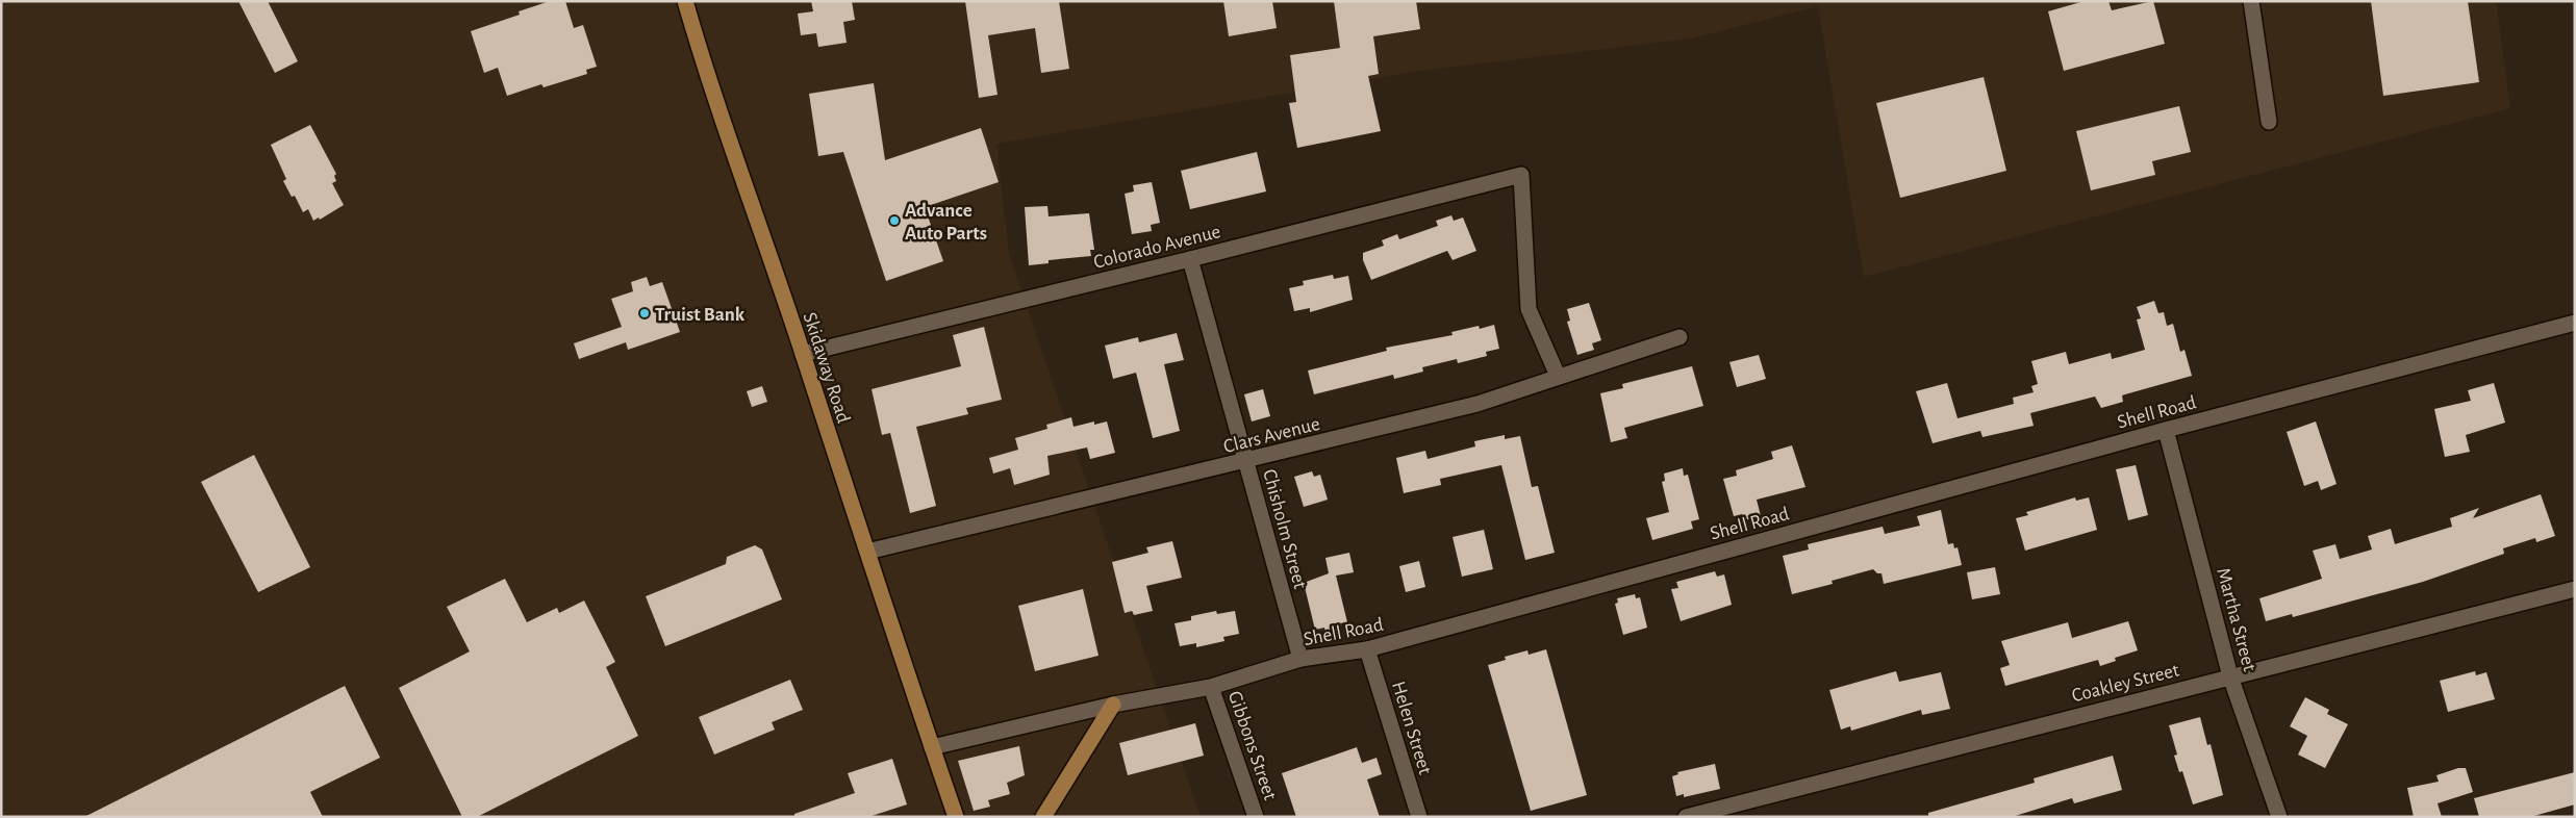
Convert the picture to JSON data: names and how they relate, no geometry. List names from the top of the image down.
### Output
{
  "streets": {
    "main road": ["Skidaway Road"],
    "street": [
      "Colorado Avenue",
      "Shell Road",
      "Clars Avenue",
      "Chisholm Street",
      "Martha Street",
      "Coakley Street",
      "Helen Street",
      "Gibbons Street"
    ]
  },
  "crossings": [
    ["Colorado Avenue", "Skidaway Road"],
    ["Colorado Avenue", "Clars Avenue"],
    ["Colorado Avenue", "Chisholm Street"],
    ["Skidaway Road", "Shell Road"],
    ["Skidaway Road", "Clars Avenue"],
    ["Shell Road", "Chisholm Street"],
    ["Shell Road", "Martha Street"],
    ["Shell Road", "Helen Street"],
    ["Shell Road", "Gibbons Street"],
    ["Clars Avenue", "Chisholm Street"],
    ["Martha Street", "Coakley Street"]
  ],
  "places": ["Advance Auto Parts", "Truist Bank"]
}
